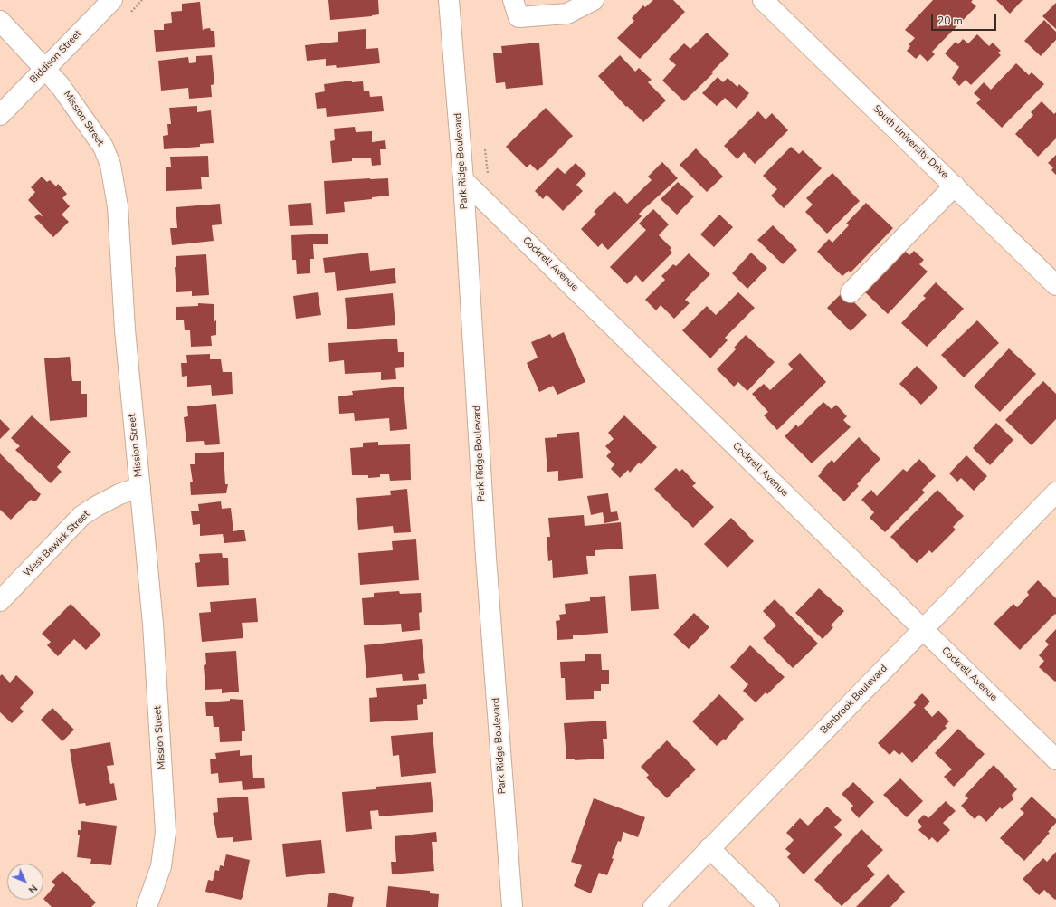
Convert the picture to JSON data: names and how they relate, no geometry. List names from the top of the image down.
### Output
{
  "streets": {
    "street": [
      "Biddison Street",
      "Mission Street",
      "South University Drive",
      "Park Ridge Boulevard",
      "Cockrell Avenue",
      "West Bewick Street",
      "Benbrook Boulevard"
    ]
  },
  "crossings": [
    ["Biddison Street", "Mission Street"],
    ["Mission Street", "West Bewick Street"],
    ["Park Ridge Boulevard", "Cockrell Avenue"],
    ["Cockrell Avenue", "Benbrook Boulevard"]
  ],
  "scale_bar": "20 m",
  "north": "bottom right"
}
